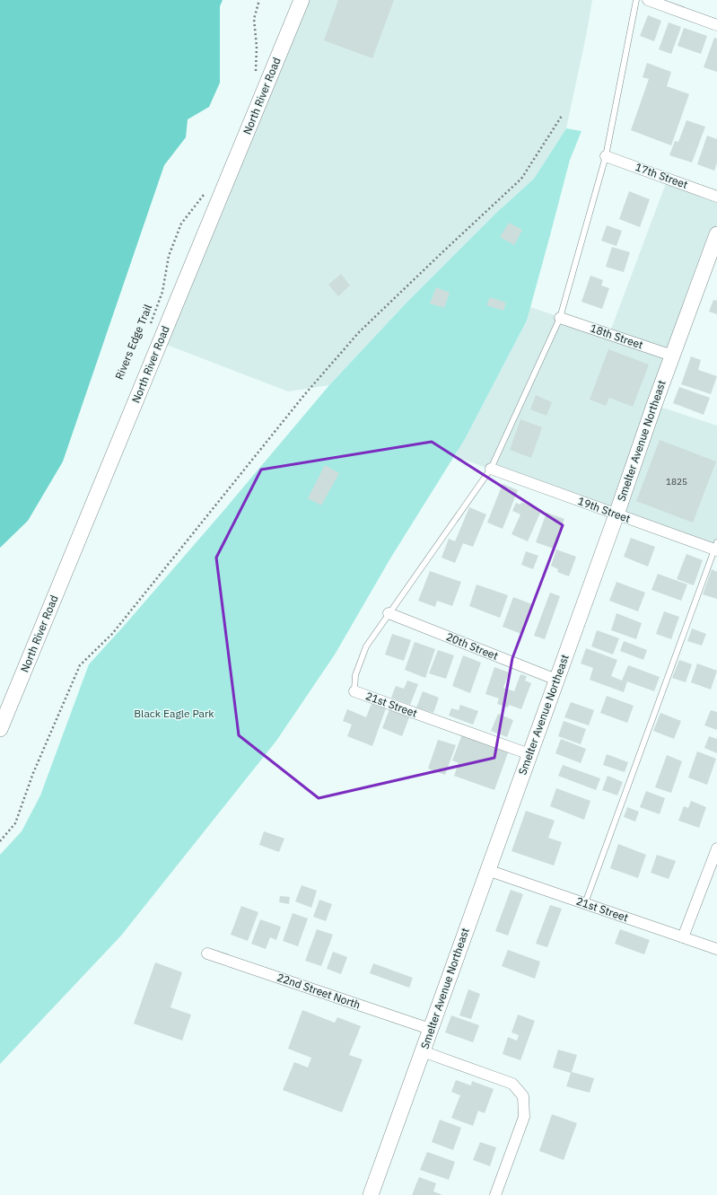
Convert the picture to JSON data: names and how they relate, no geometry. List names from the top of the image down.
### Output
{
  "streets": {
    "street": [
      "North River Road",
      "17th Street",
      "18th Street",
      "Smelter Avenue Northeast",
      "19th Street",
      "20th Street",
      "21st Street",
      "22nd Street North"
    ],
    "path": ["Rivers Edge Trail"]
  },
  "crossings": [
    ["18th Street", "Smelter Avenue Northeast"],
    ["Smelter Avenue Northeast", "19th Street"],
    ["Smelter Avenue Northeast", "20th Street"],
    ["Smelter Avenue Northeast", "21st Street"],
    ["Smelter Avenue Northeast", "22nd Street North"]
  ],
  "parks": ["Black Eagle Park"],
  "house_numbers": ["1825"]
}
